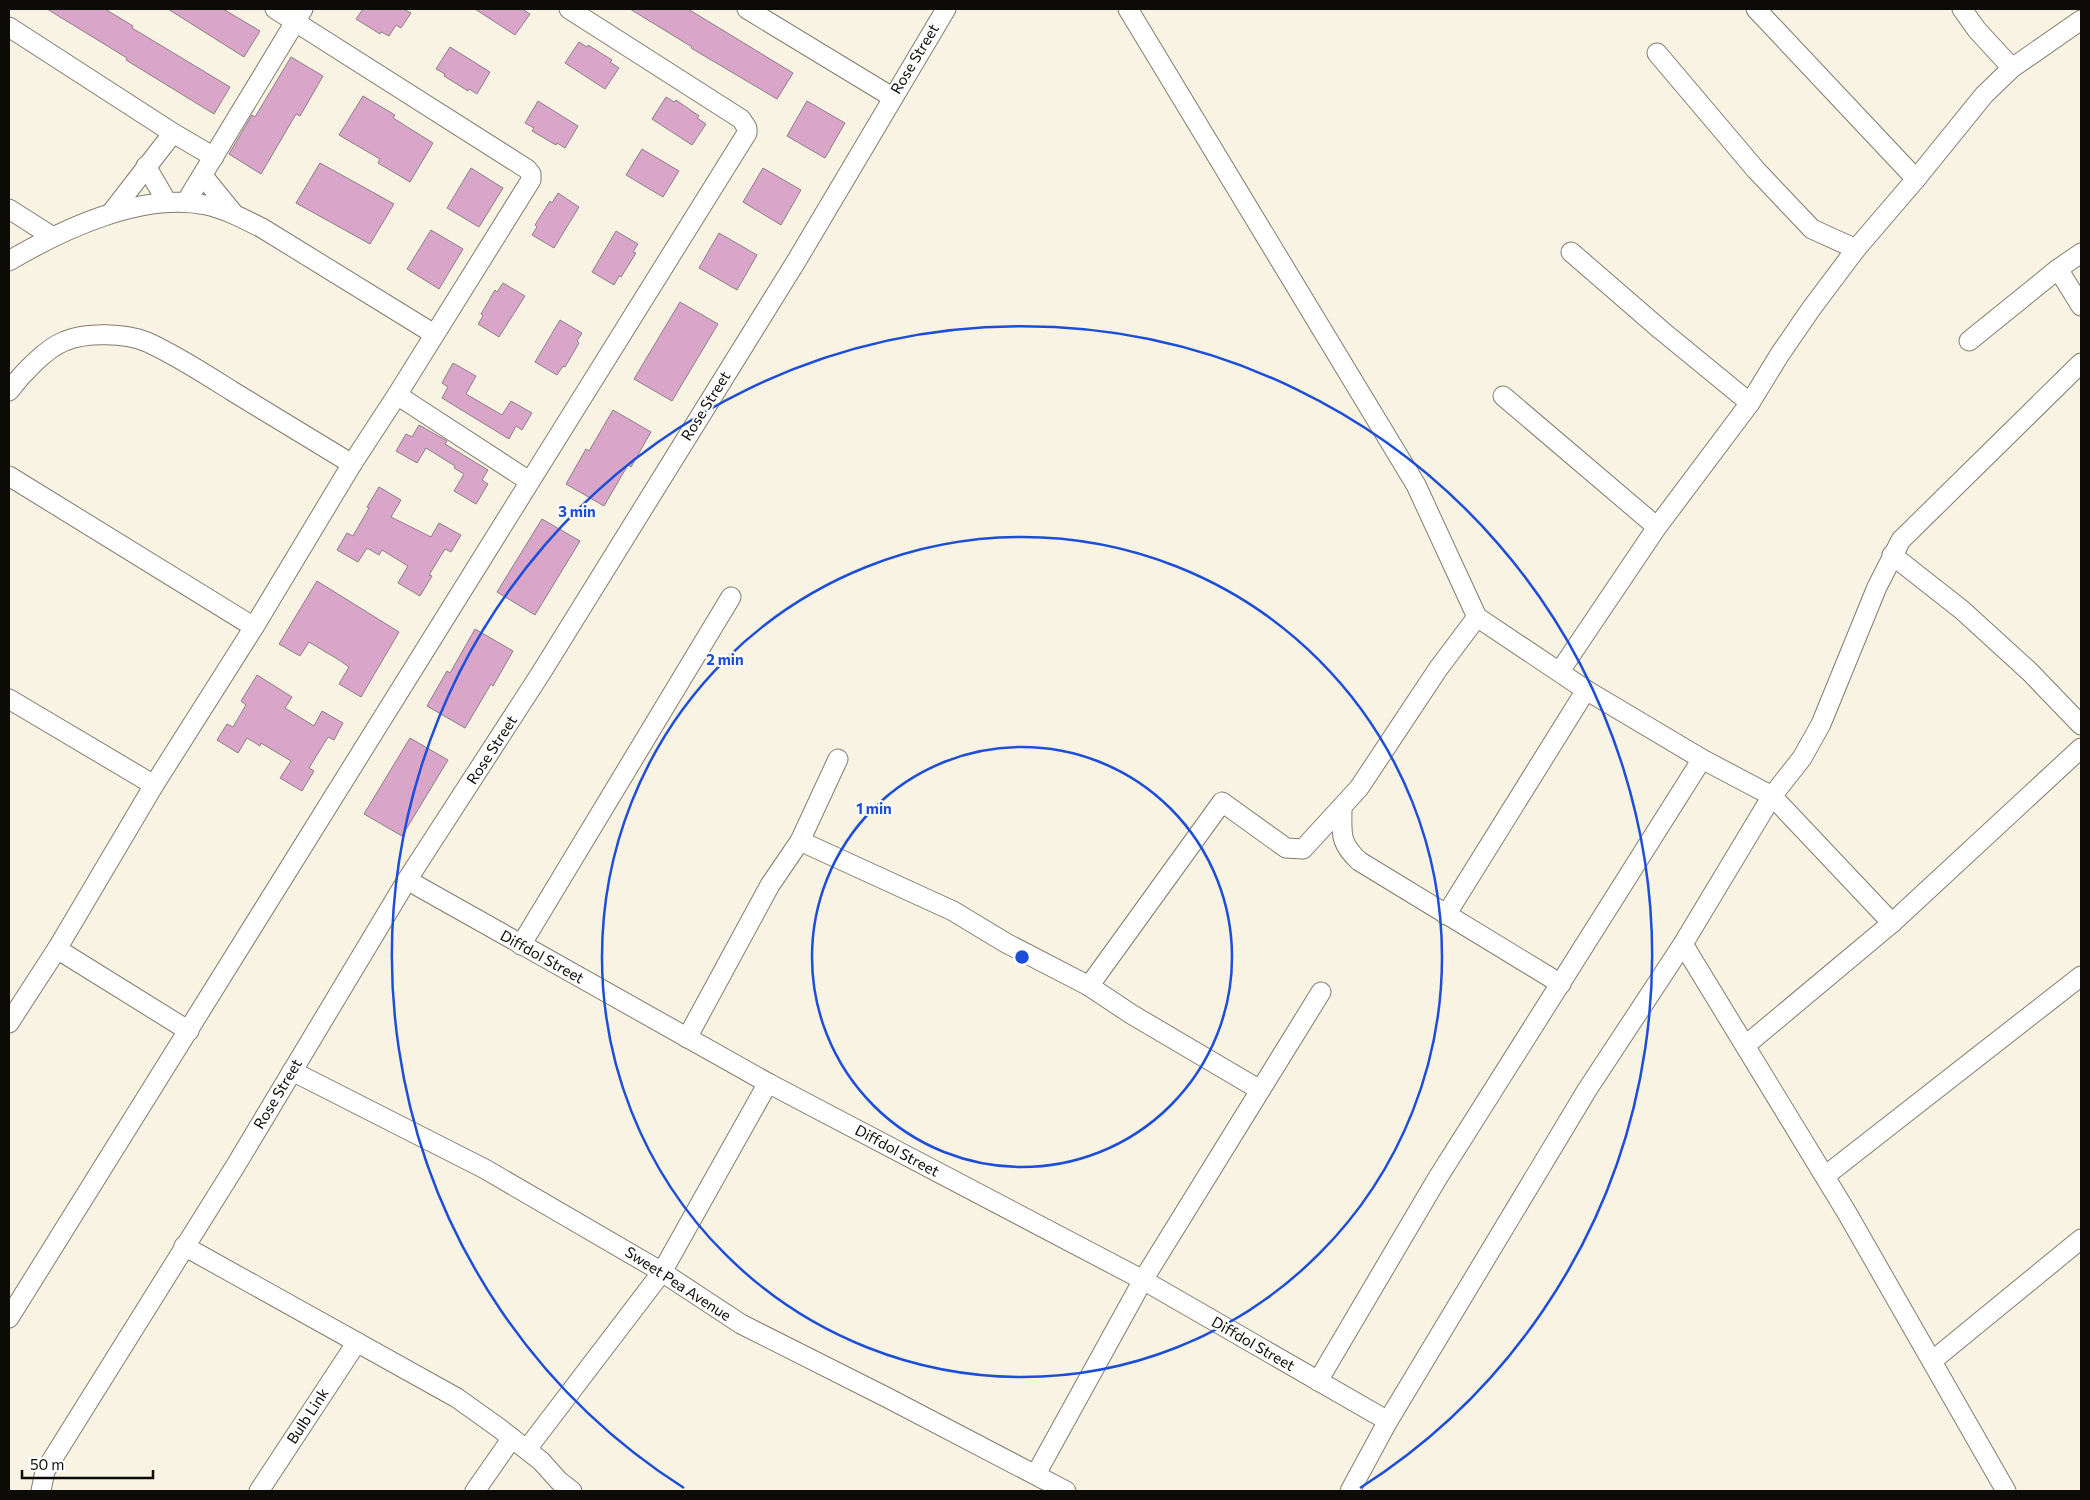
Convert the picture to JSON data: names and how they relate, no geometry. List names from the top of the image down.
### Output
{
  "streets": {
    "street": [
      "Rose Street",
      "Diffdol Street",
      "Sweet Pea Avenue",
      "Bulb Link"
    ]
  },
  "crossings": [
    ["Rose Street", "Diffdol Street"],
    ["Rose Street", "Sweet Pea Avenue"]
  ],
  "scale_bar": "50 m",
  "rings": ["3 min", "2 min", "1 min"]
}
